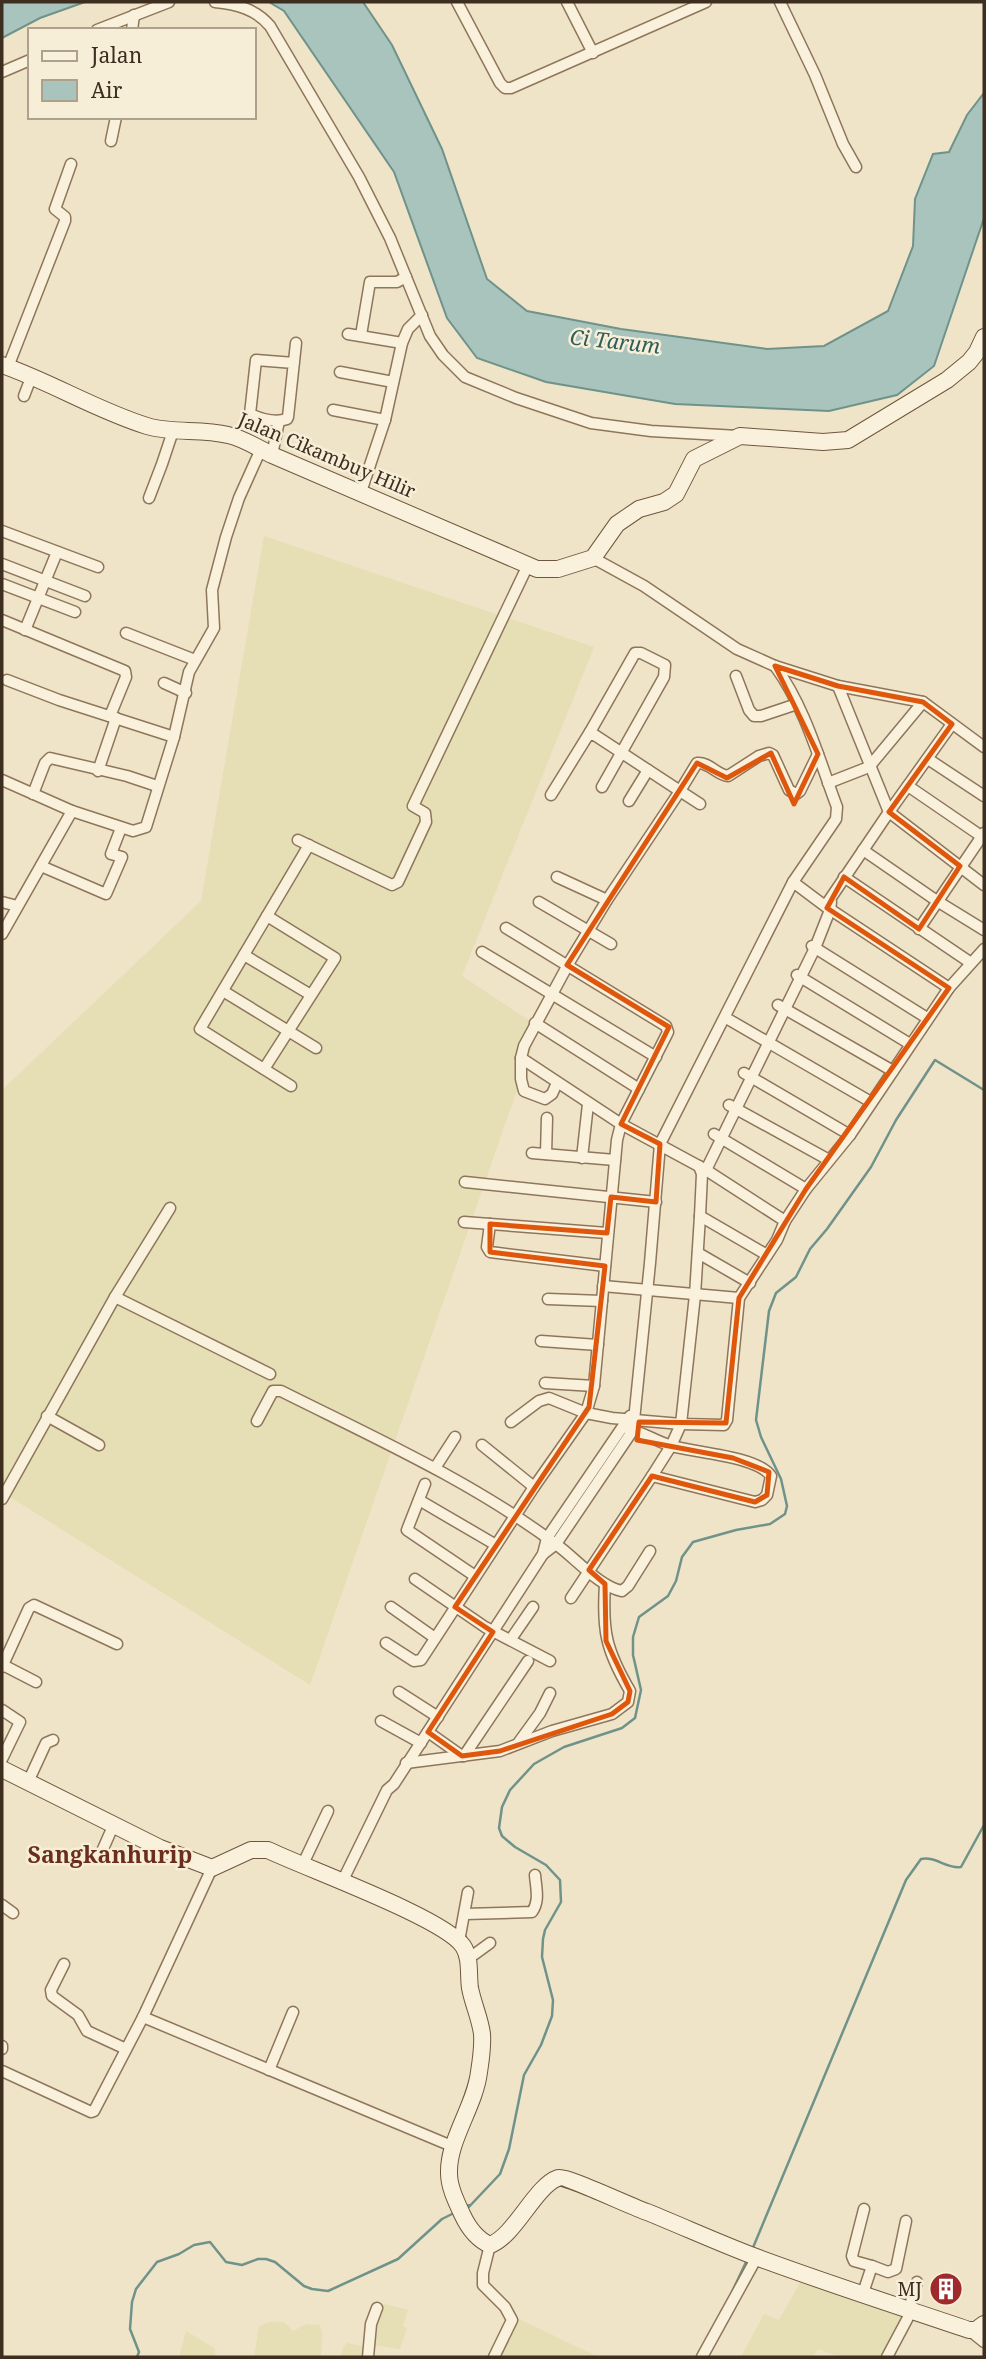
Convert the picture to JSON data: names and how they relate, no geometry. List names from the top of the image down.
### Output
{
  "streets": {
    "street": ["Jalan Cikambuy Hilir"]
  },
  "districts": ["Sangkanhurip"],
  "water": ["Ci Tarum"],
  "places": {
    "building": ["MJ"]
  },
  "legend": ["Jalan", "Air"]
}
